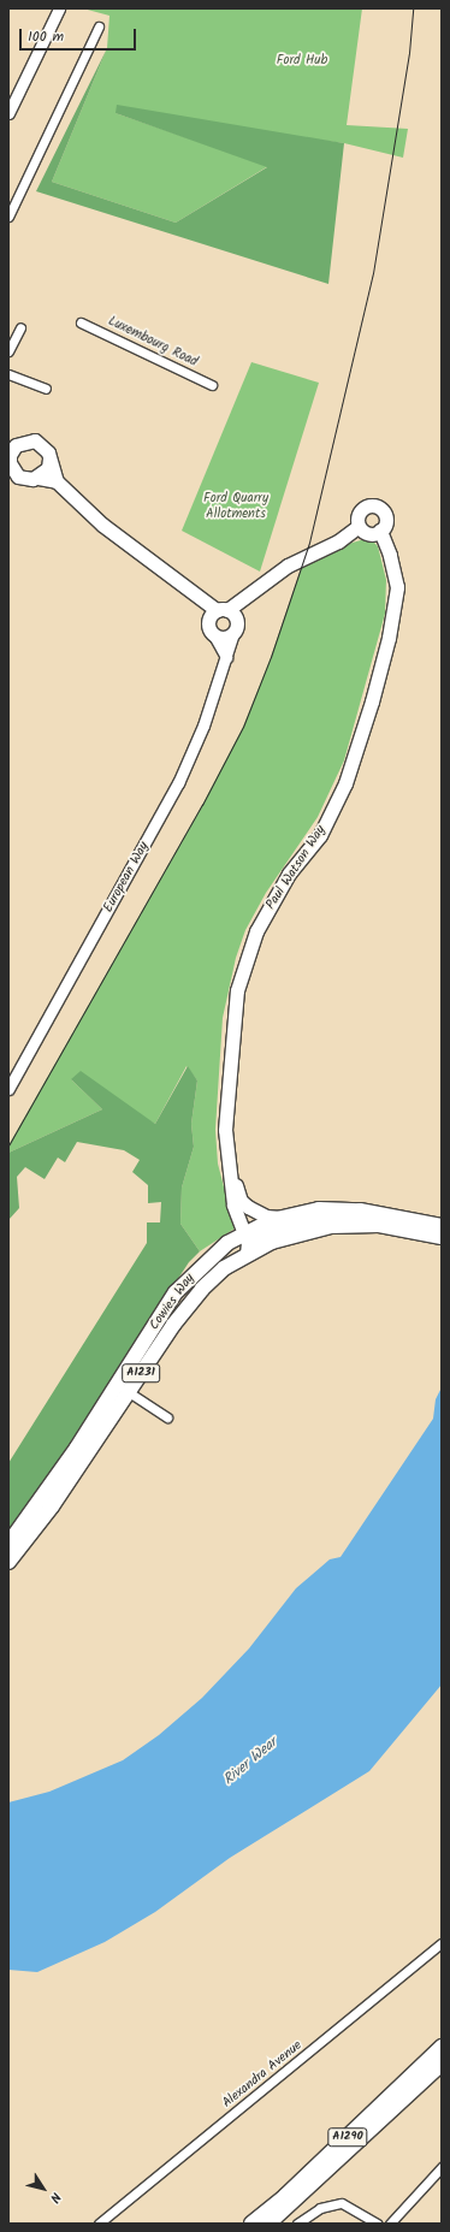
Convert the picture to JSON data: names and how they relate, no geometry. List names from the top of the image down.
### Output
{
  "streets": {
    "main road": [
      "Paul Watson Way",
      "Cowies Way",
      "A1231",
      "A1290"
    ],
    "street": ["Luxembourg Road", "European Way", "Alexandra Avenue"]
  },
  "crossings": [
    ["Paul Watson Way", "Cowies Way"]
  ],
  "water": ["River Wear"],
  "parks": ["Ford Hub", "Ford Quarry Allotments"],
  "scale_bar": "100 m",
  "north": "bottom right"
}
